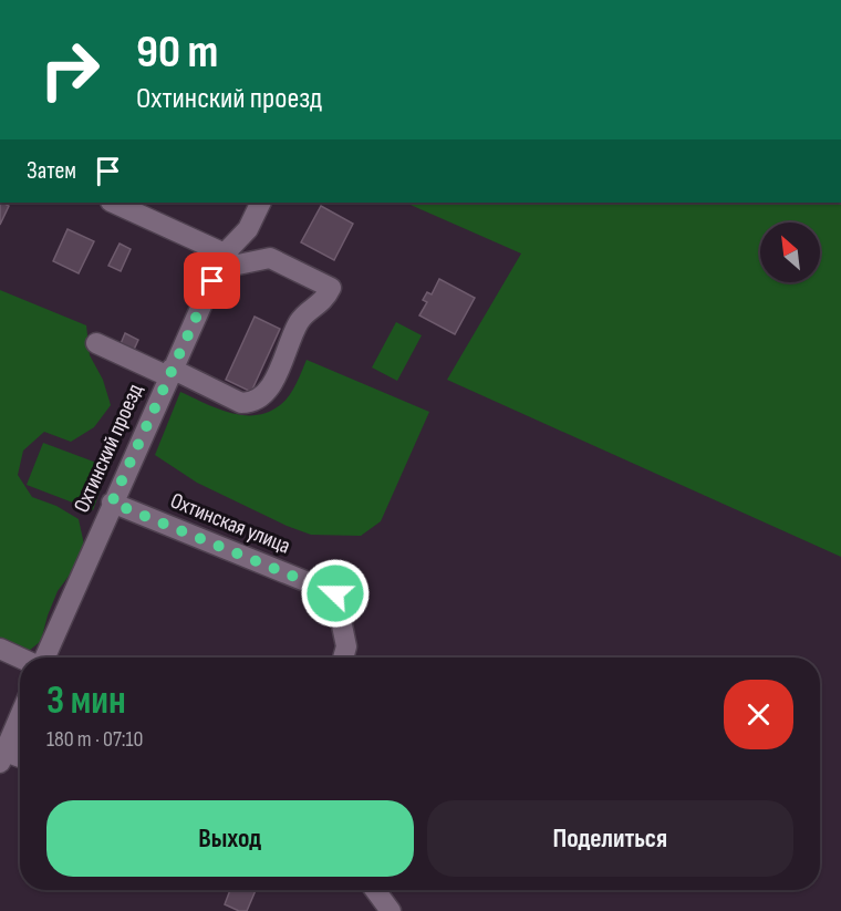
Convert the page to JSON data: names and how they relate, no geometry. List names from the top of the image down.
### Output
{
  "streets": {
    "street": ["Охтинский проезд", "Охтинская улица"]
  },
  "crossings": [
    ["Охтинский проезд", "Охтинская улица"]
  ],
  "north": "top left",
  "page": {
    "turn": ["90 m", "Охтинский проезд"],
    "then": "Затем",
    "heading": ["3 мин", "180 m · 07:10"],
    "buttons": ["Выход", "Поделиться"]
  }
}
